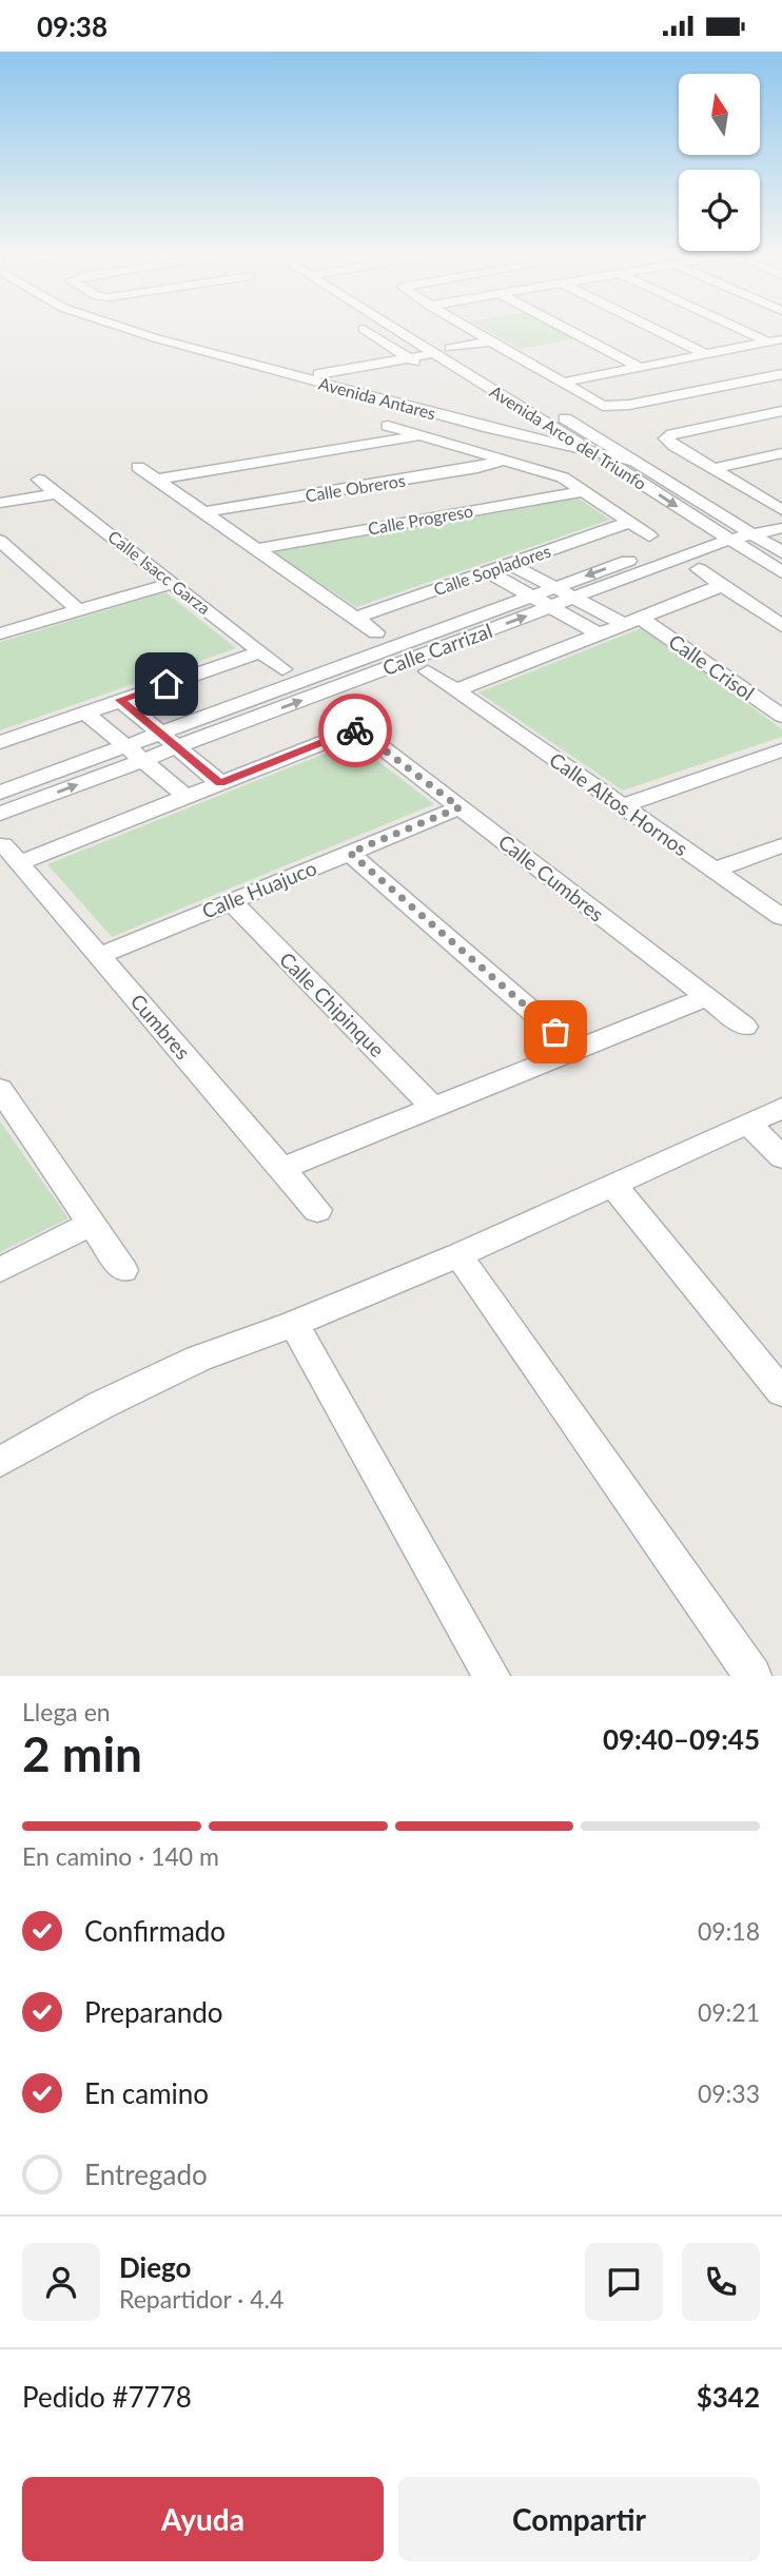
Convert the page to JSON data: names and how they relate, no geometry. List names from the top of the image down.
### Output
{
  "streets": {
    "street": [
      "Avenida Antares",
      "Avenida Arco del Triunfo",
      "Calle Obreros",
      "Calle Progreso",
      "Calle Sopladores",
      "Calle Isacc Garza",
      "Calle Carrizal",
      "Calle Crisol",
      "Calle Altos Hornos",
      "Calle Cumbres",
      "Calle Huajuco",
      "Calle Chipinque",
      "Cumbres"
    ]
  },
  "crossings": [
    ["Avenida Antares", "Avenida Arco del Triunfo"],
    ["Avenida Arco del Triunfo", "Calle Carrizal"],
    ["Calle Sopladores", "Calle Crisol"],
    ["Calle Carrizal", "Calle Crisol"],
    ["Calle Cumbres", "Calle Huajuco"],
    ["Calle Huajuco", "Calle Chipinque"],
    ["Calle Huajuco", "Cumbres"]
  ],
  "north": "top",
  "page": {
    "status": "09:38",
    "heading": ["2 min", "Llega en", "09:40–09:45"],
    "panel": [
      "Diego",
      "Repartidor · 4.4",
      "Pedido #7778",
      "$342"
    ],
    "bar": "En camino · 140 m",
    "list": [
      ["Confirmado", "09:18"],
      ["Preparando", "09:21"],
      ["En camino", "09:33"],
      "Entregado"
    ],
    "buttons": ["Ayuda", "Compartir"]
  }
}
